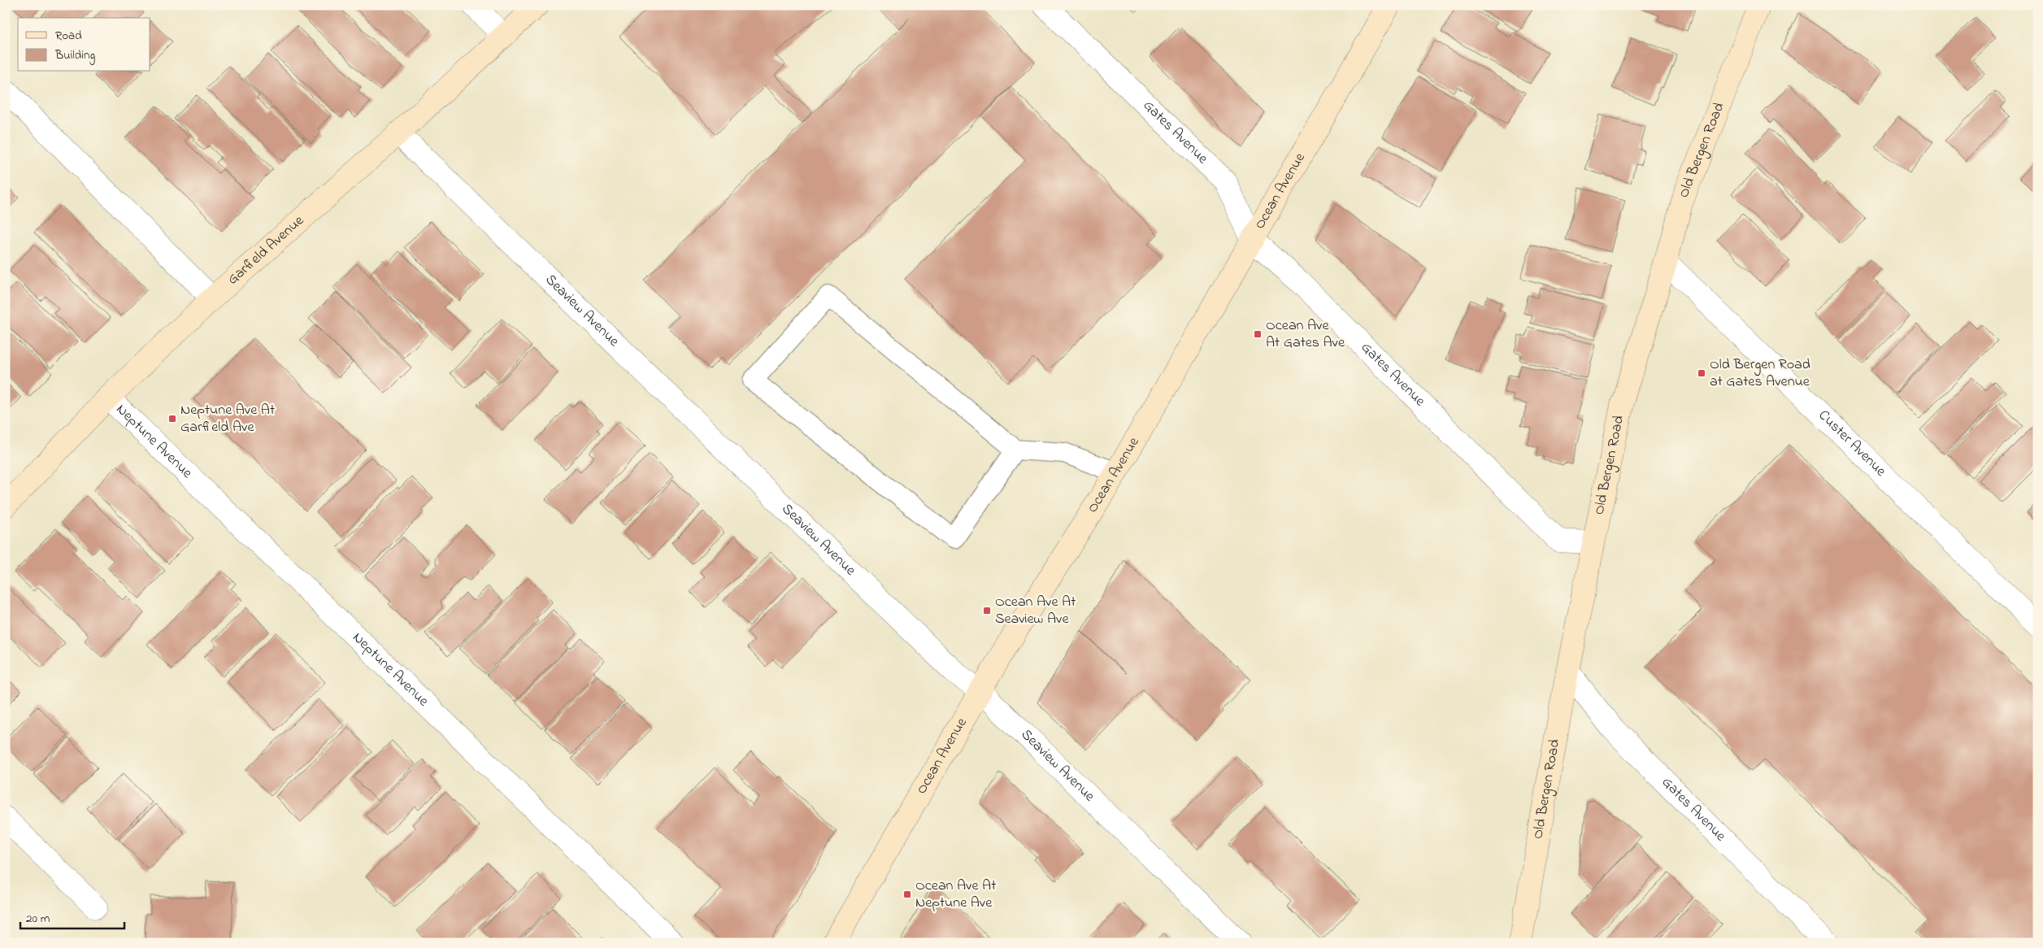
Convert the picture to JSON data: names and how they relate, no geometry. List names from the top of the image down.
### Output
{
  "streets": {
    "main road": ["Old Bergen Road", "Ocean Avenue", "Garfield Avenue"],
    "street": [
      "Gates Avenue",
      "Seaview Avenue",
      "Neptune Avenue",
      "Custer Avenue"
    ]
  },
  "crossings": [
    ["Gates Avenue", "Old Bergen Road"],
    ["Gates Avenue", "Ocean Avenue"],
    ["Old Bergen Road", "Custer Avenue"],
    ["Ocean Avenue", "Seaview Avenue"],
    ["Garfield Avenue", "Seaview Avenue"],
    ["Garfield Avenue", "Neptune Avenue"]
  ],
  "places": {
    "transit": [
      "Ocean Ave At Gates Ave",
      "Old Bergen Road at Gates Avenue",
      "Neptune Ave At Garfield Ave",
      "Ocean Ave At Seaview Ave",
      "Ocean Ave At Neptune Ave"
    ]
  },
  "legend": ["Road", "Building"],
  "scale_bar": "20 m"
}
